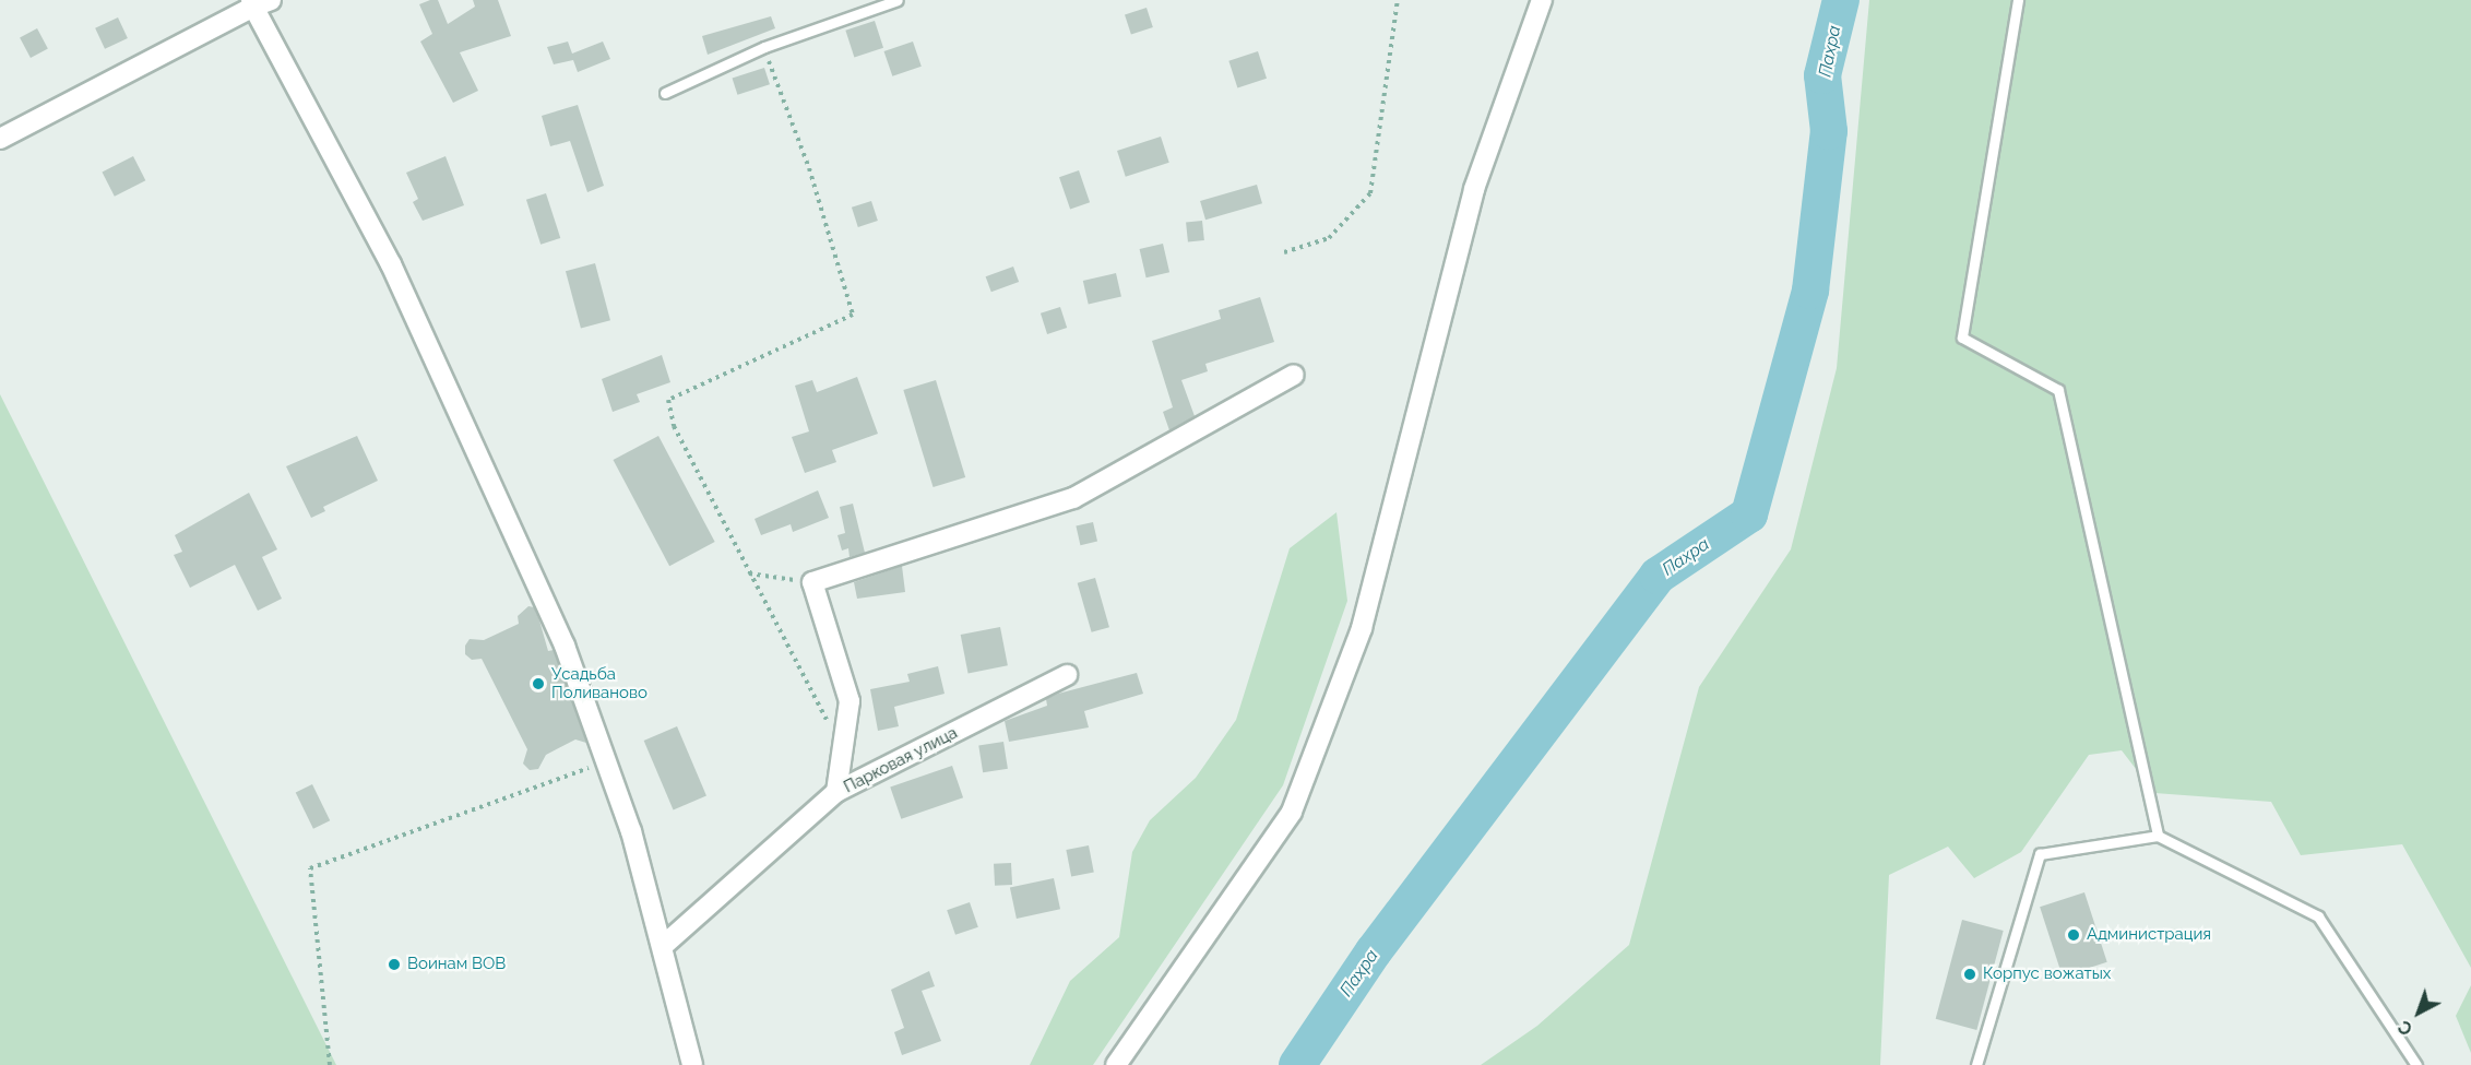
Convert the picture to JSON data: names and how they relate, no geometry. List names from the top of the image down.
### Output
{
  "streets": {
    "street": ["Парковая улица"]
  },
  "water": ["Пахра"],
  "places": [
    "Усадьба Поливаново",
    "Администрация",
    "Воинам ВОВ",
    "Корпус вожатых"
  ],
  "north": "bottom left"
}
